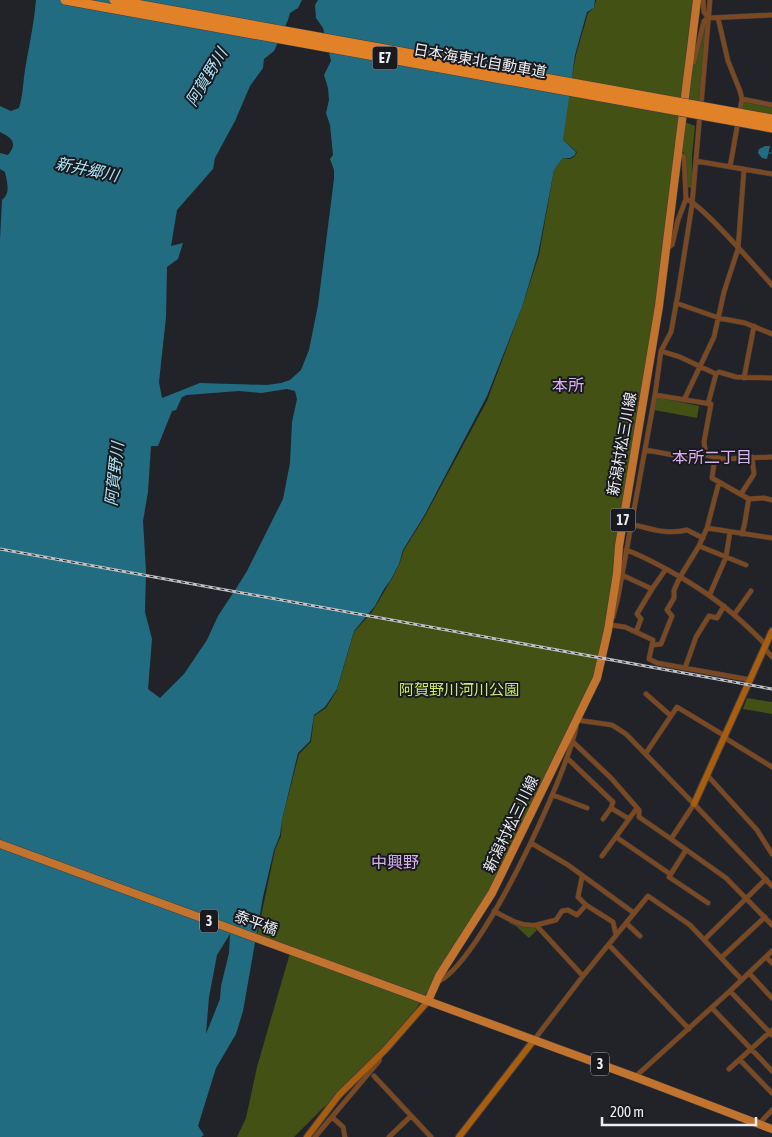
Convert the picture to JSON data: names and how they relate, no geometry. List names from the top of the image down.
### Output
{
  "streets": {
    "highway": ["E7", "日本海東北自動車道"],
    "main road": [
      "新潟村松三川線",
      "17",
      "3",
      "泰平橋"
    ]
  },
  "crossings": [
    ["新潟村松三川線", "3"],
    ["新潟村松三川線", "泰平橋"],
    ["3", "泰平橋"]
  ],
  "districts": ["本所", "本所二丁目", "中興野"],
  "water": ["阿賀野川", "新井郷川"],
  "parks": ["阿賀野川河川公園"],
  "scale_bar": "200 m"
}
